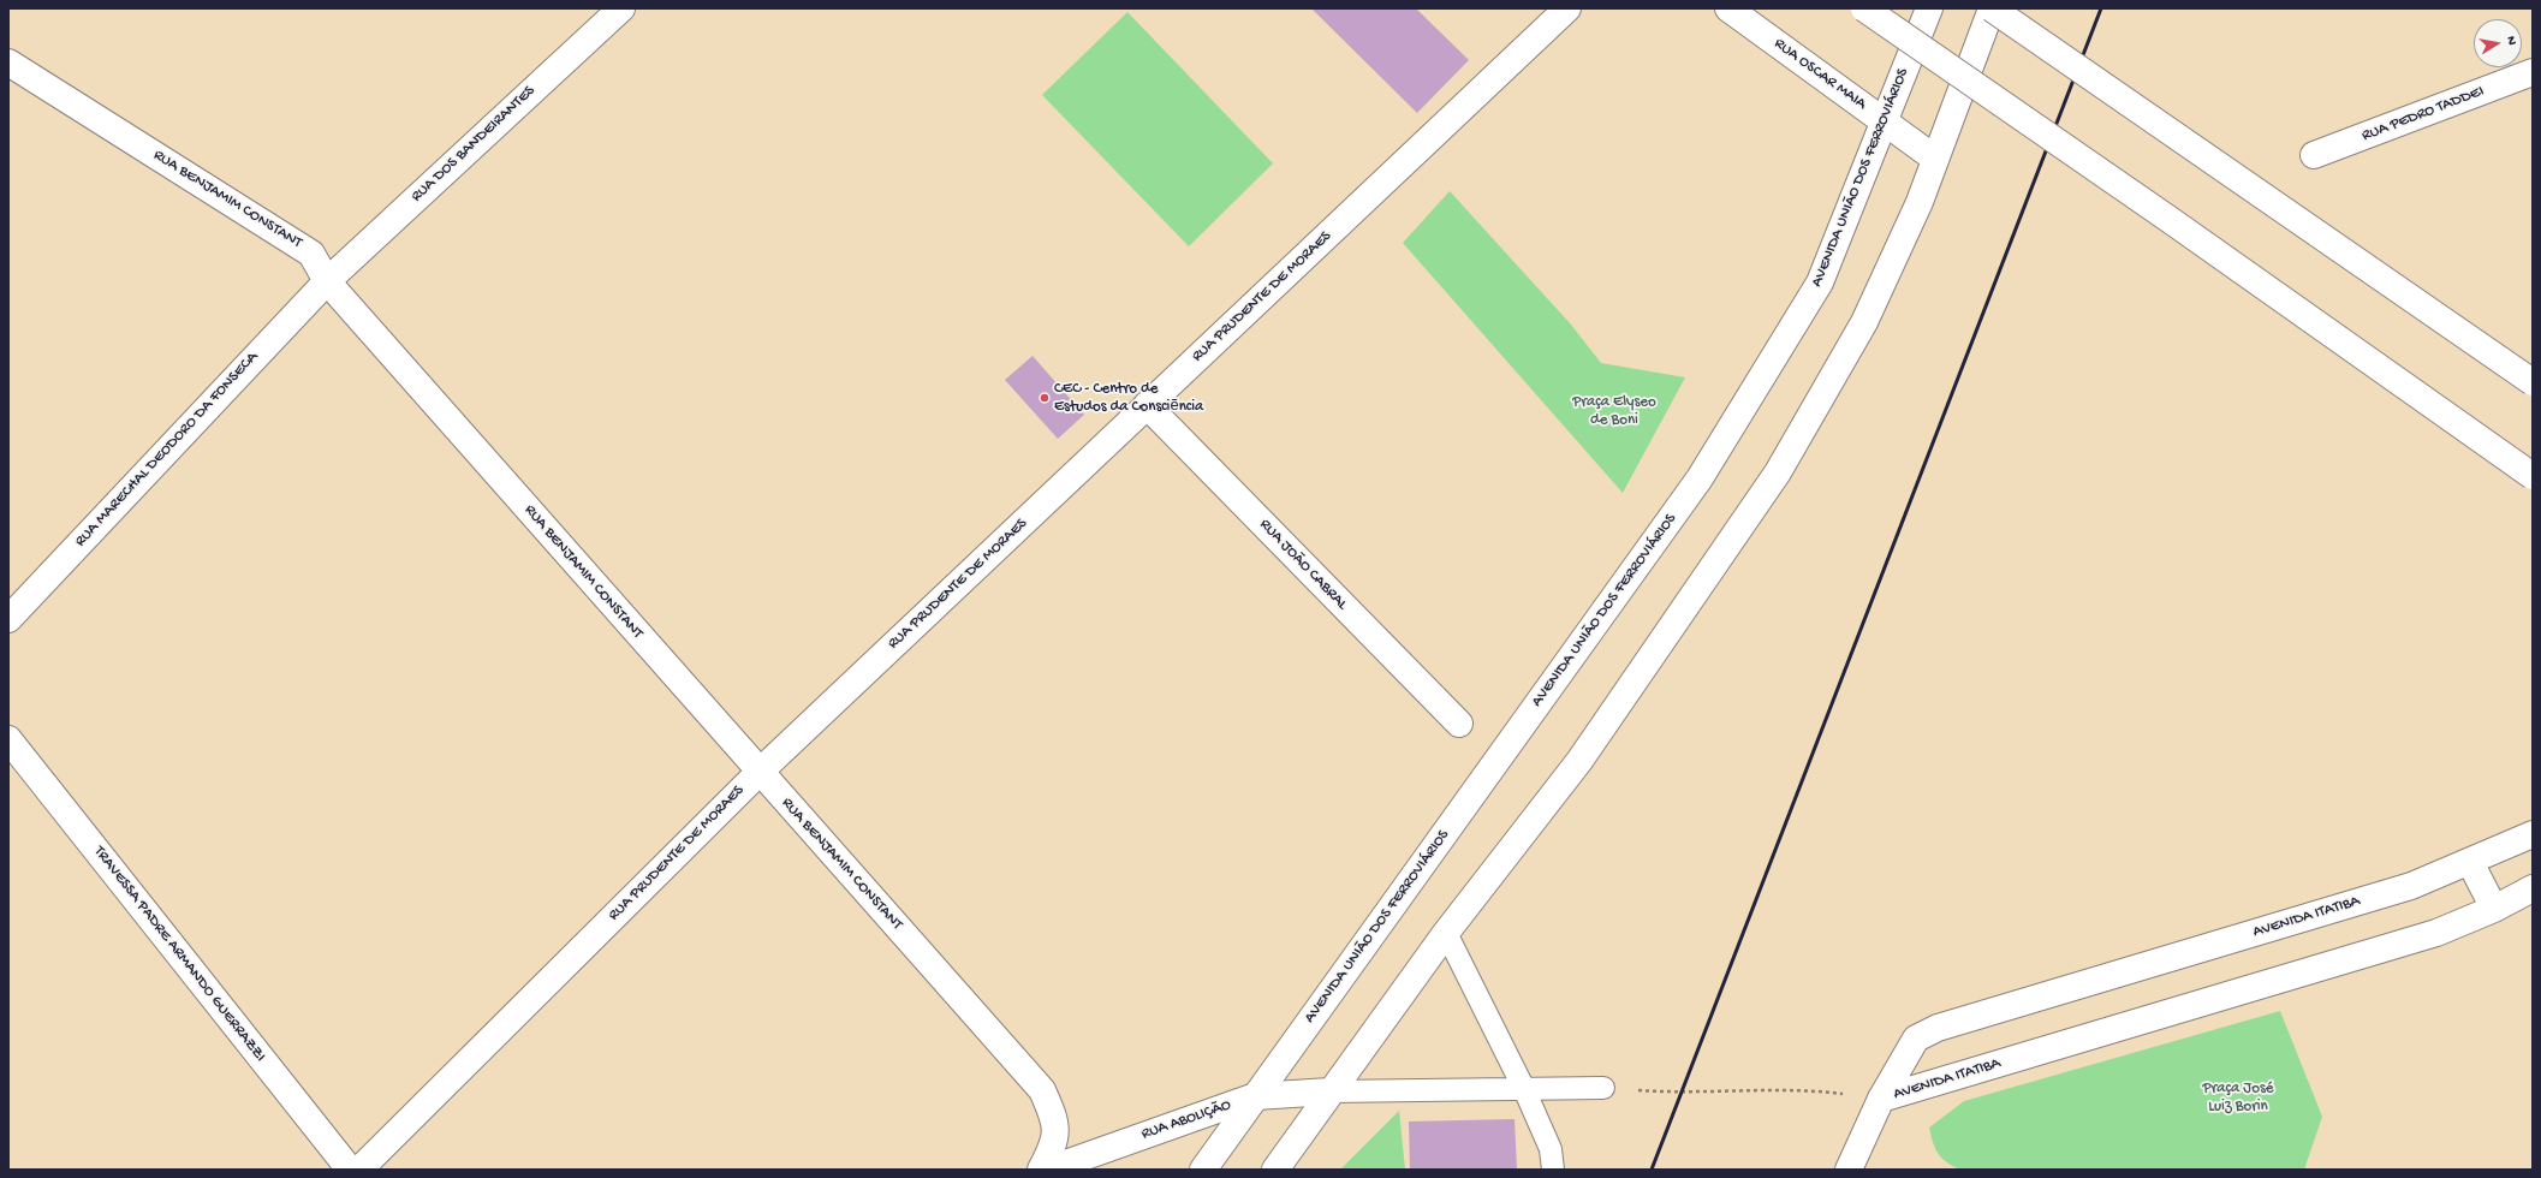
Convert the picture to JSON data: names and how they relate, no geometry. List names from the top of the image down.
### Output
{
  "streets": {
    "street": [
      "RUA OSCAR MAIA",
      "RUA PEDRO TADDEI",
      "RUA DOS BANDEIRANTES",
      "AVENIDA UNIÃO DOS FERROVIÁRIOS",
      "RUA BENJAMIM CONSTANT",
      "RUA PRUDENTE DE MORAES",
      "RUA MARECHAL DEODORO DA FONSECA",
      "RUA JOÃO CABRAL",
      "AVENIDA ITATIBA",
      "TRAVESSA PADRE ARMANDO GUERRAZZI",
      "RUA ABOLIÇÃO"
    ]
  },
  "crossings": [
    ["RUA OSCAR MAIA", "AVENIDA UNIÃO DOS FERROVIÁRIOS"],
    ["RUA DOS BANDEIRANTES", "RUA BENJAMIM CONSTANT"],
    ["RUA DOS BANDEIRANTES", "RUA MARECHAL DEODORO DA FONSECA"],
    ["AVENIDA UNIÃO DOS FERROVIÁRIOS", "RUA ABOLIÇÃO"],
    ["RUA BENJAMIM CONSTANT", "RUA PRUDENTE DE MORAES"],
    ["RUA BENJAMIM CONSTANT", "RUA MARECHAL DEODORO DA FONSECA"],
    ["RUA PRUDENTE DE MORAES", "RUA JOÃO CABRAL"]
  ],
  "parks": ["Praça Elyseo de Boni", "Praça José Luiz Borin"],
  "places": ["CEC - Centro de Estudos da Consciẽncia"],
  "north": "right"
}
